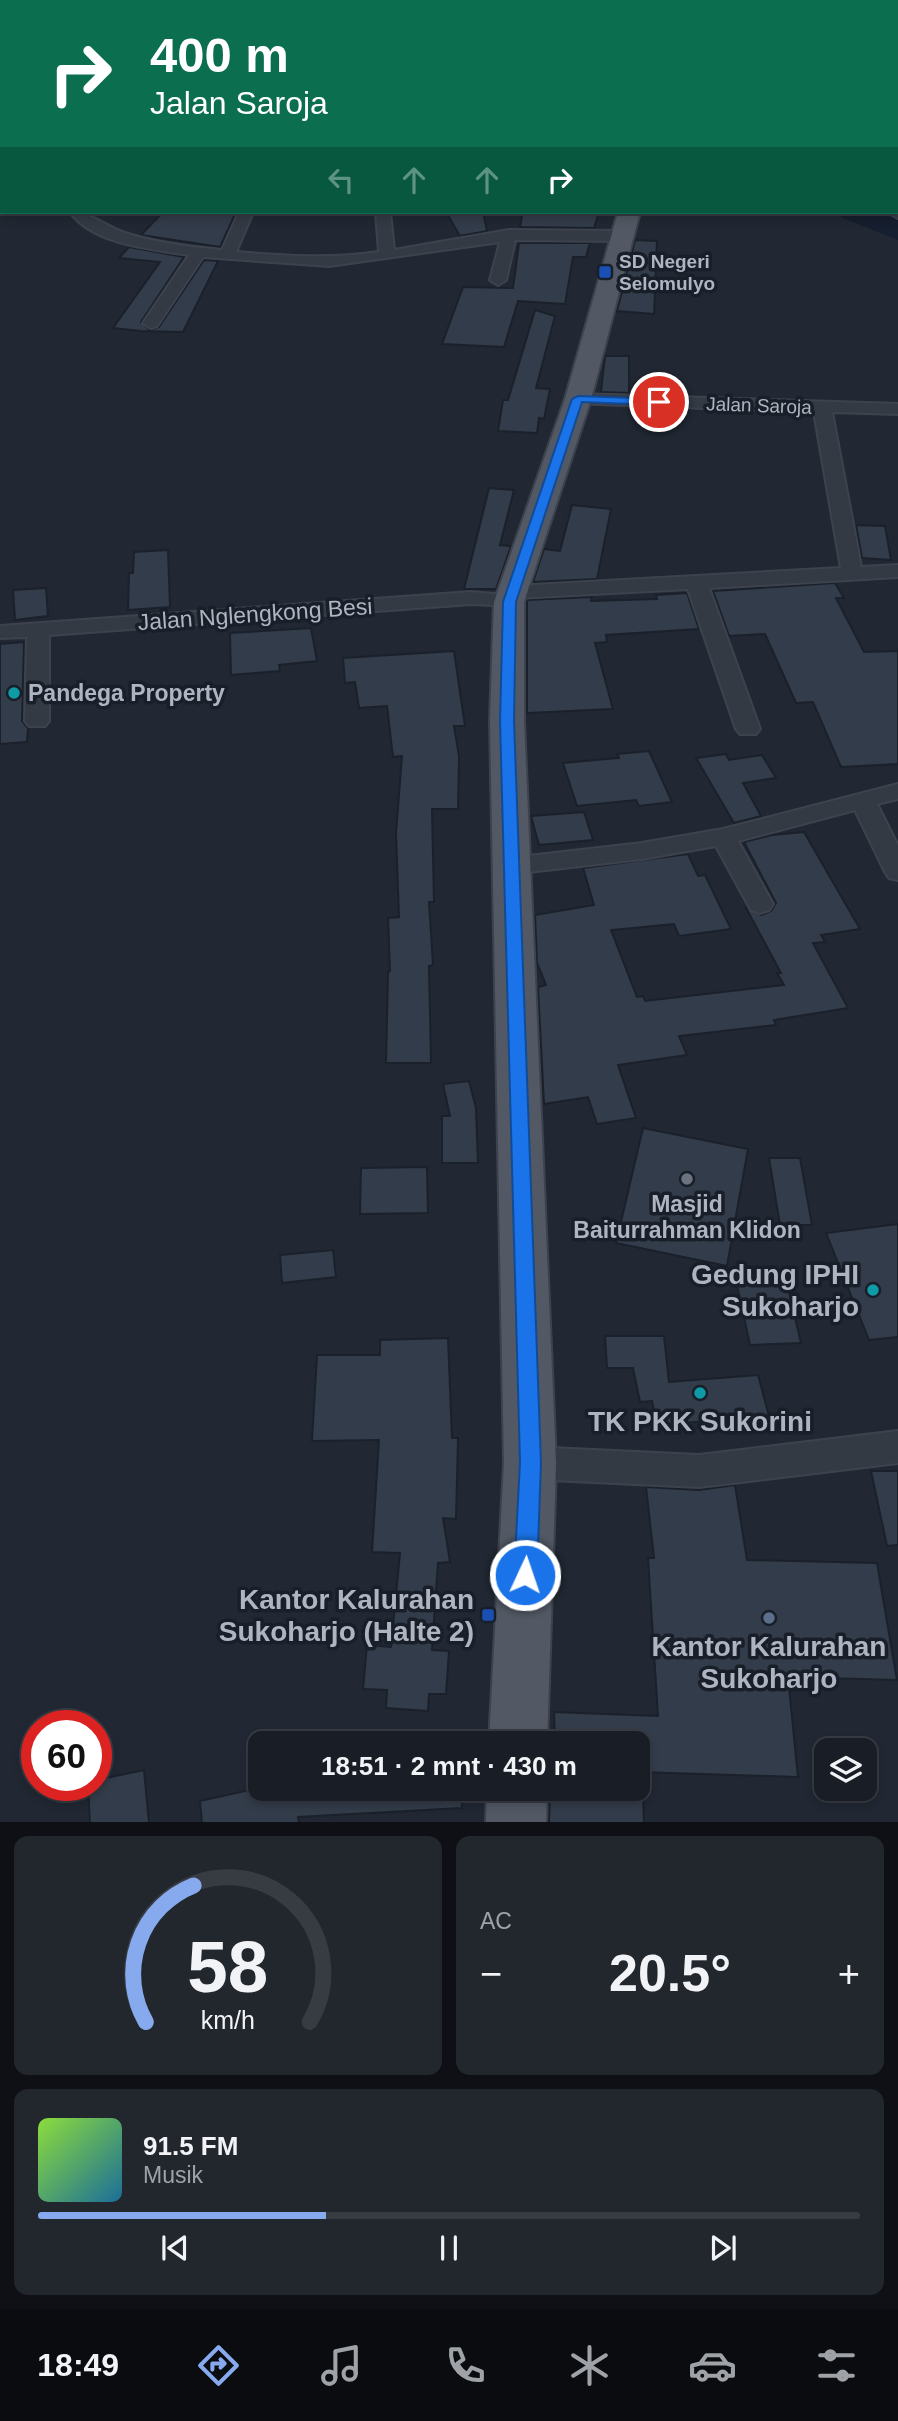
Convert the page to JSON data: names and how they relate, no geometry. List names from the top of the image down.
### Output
{
  "streets": {
    "street": ["Jalan Saroja", "Jalan Nglengkong Besi"]
  },
  "places": {
    "transit": ["SD Negeri Selomulyo", "Kantor Kalurahan Sukoharjo (Halte 2)"],
    "other": [
      "Pandega Property",
      "Masjid Baiturrahman Klidon",
      "Gedung IPHI Sukoharjo",
      "TK PKK Sukorini",
      "Kantor Kalurahan Sukoharjo"
    ]
  },
  "page": {
    "turn": ["400 m", "Jalan Saroja"],
    "limit": "60",
    "trip": "18:51 · 2 mnt · 430 m",
    "tile": "AC",
    "heat": ["−", "20.5°", "+"],
    "song": ["91.5 FM", "Musik"],
    "tabs": "18:49",
    "gauge": ["58", "km/h"]
  }
}
